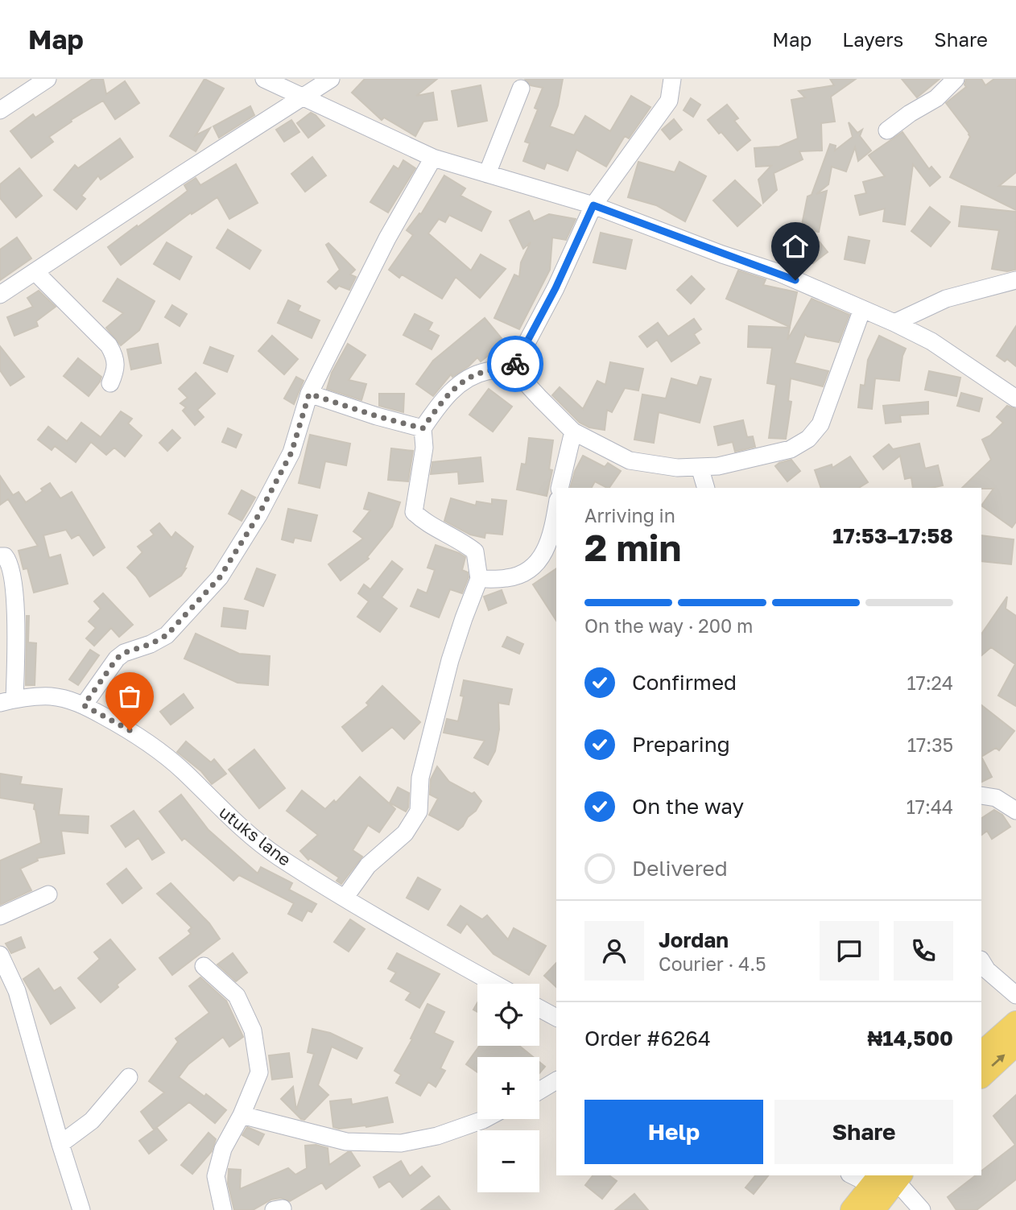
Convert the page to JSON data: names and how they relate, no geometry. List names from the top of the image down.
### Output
{
  "streets": {
    "street": ["utuks lane"]
  },
  "page": {
    "header": "Map",
    "nav": ["Map", "Layers", "Share"],
    "heading": ["2 min", "Arriving in", "17:53–17:58"],
    "panel": [
      "Jordan",
      "Courier · 4.5",
      "Order #6264",
      "₦14,500"
    ],
    "bar": "On the way · 200 m",
    "list": [
      ["Confirmed", "17:24"],
      ["Preparing", "17:35"],
      ["On the way", "17:44"],
      "Delivered"
    ],
    "map_buttons": ["+", "−"],
    "buttons": ["Help", "Share"]
  }
}
